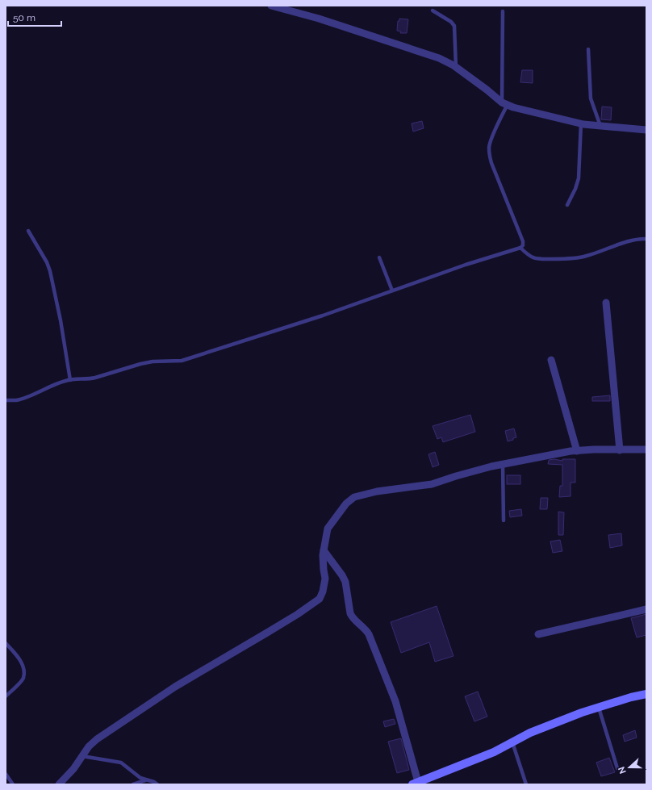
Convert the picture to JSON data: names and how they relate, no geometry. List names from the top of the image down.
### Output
{
  "scale_bar": "50 m",
  "north": "left"
}
